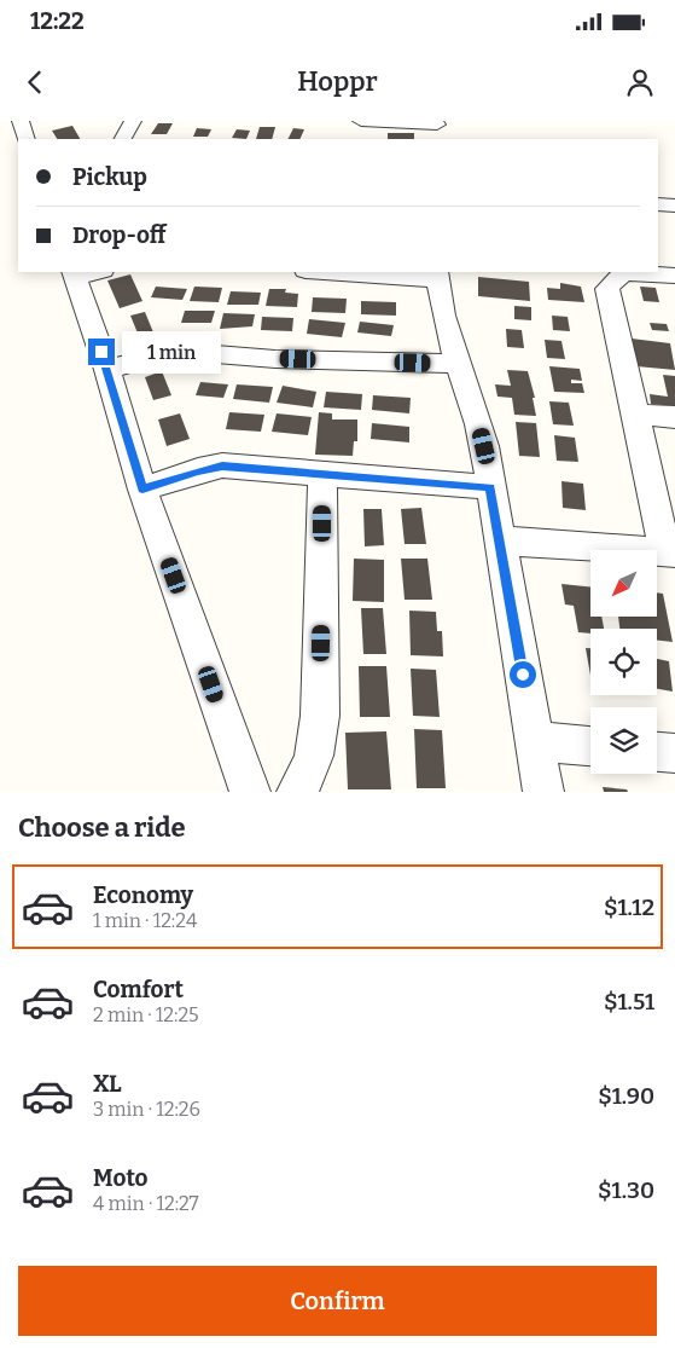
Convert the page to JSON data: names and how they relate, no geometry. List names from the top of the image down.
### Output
{
  "north": "bottom left",
  "page": {
    "status": "12:22",
    "header": "Hoppr",
    "banner": ["Pickup", "Drop-off"],
    "bubble": "1 min",
    "heading": "Choose a ride",
    "list": [
      {
        "name": "Economy",
        "note": "1 min · 12:24",
        "value": "$1.12"
      },
      {
        "name": "Comfort",
        "note": "2 min · 12:25",
        "value": "$1.51"
      },
      {
        "name": "XL",
        "note": "3 min · 12:26",
        "value": "$1.90"
      },
      {
        "name": "Moto",
        "note": "4 min · 12:27",
        "value": "$1.30"
      }
    ],
    "buttons": "Confirm"
  }
}
